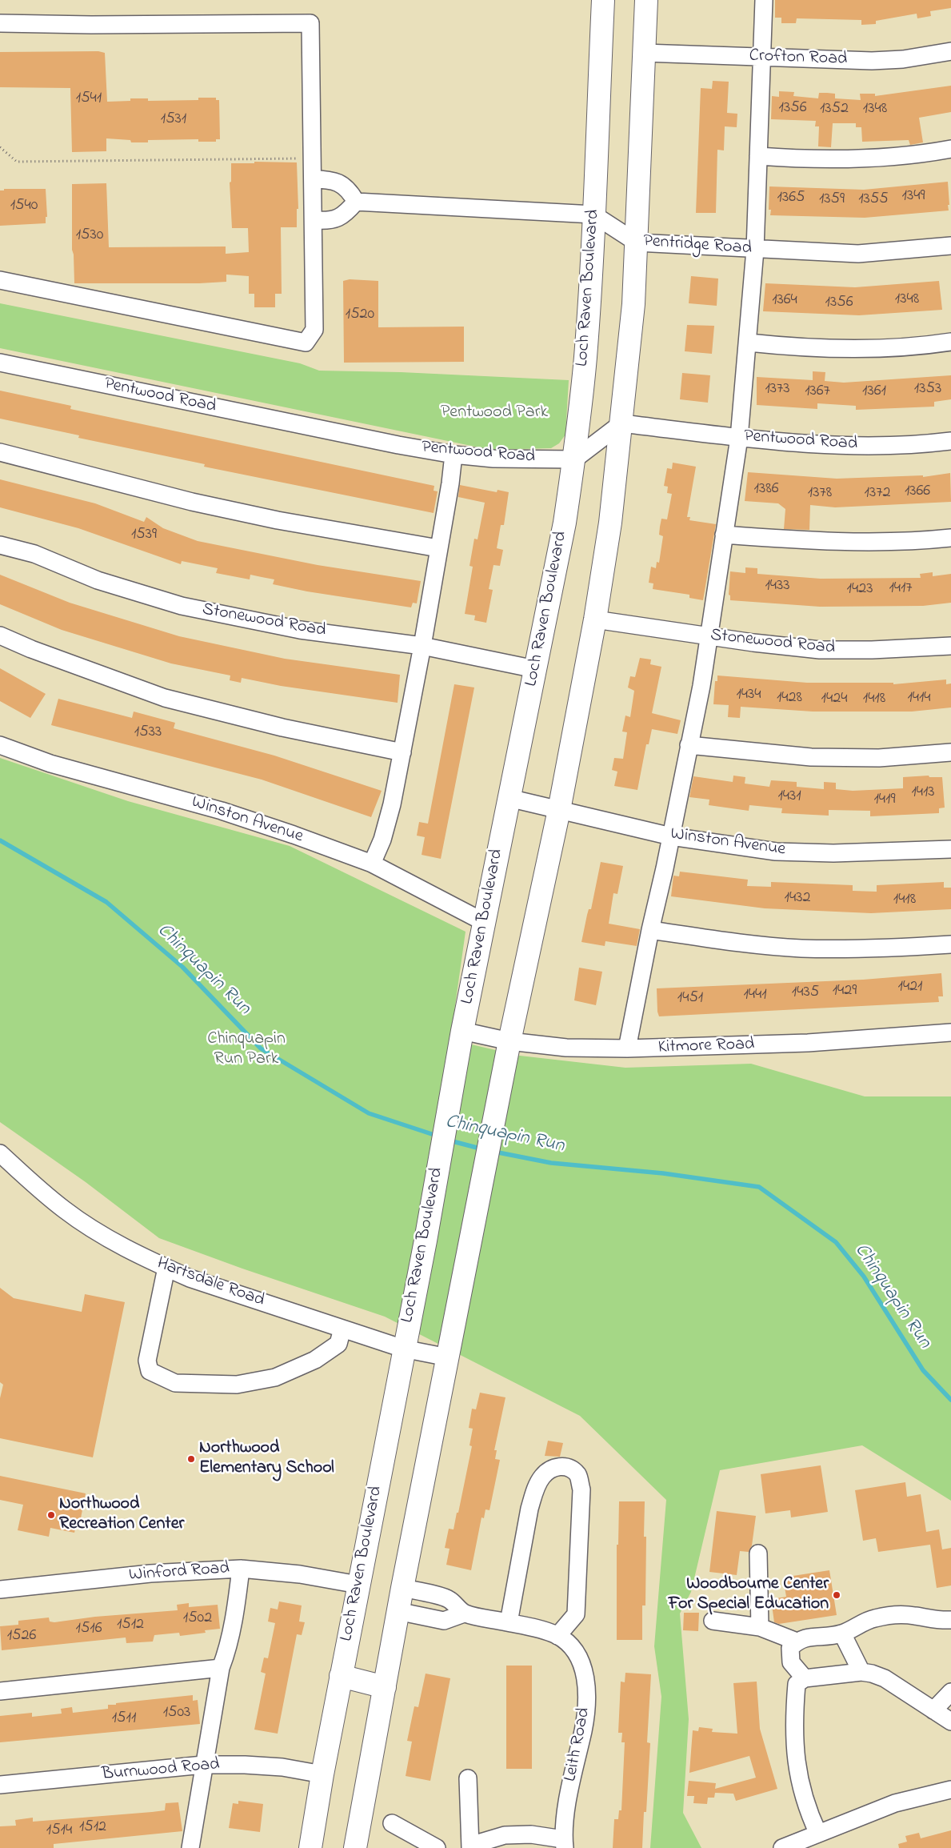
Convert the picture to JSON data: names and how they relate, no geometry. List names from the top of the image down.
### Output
{
  "streets": {
    "main road": ["Loch Raven Boulevard"],
    "street": [
      "Crofton Road",
      "Pentridge Road",
      "Pentwood Road",
      "Stonewood Road",
      "Winston Avenue",
      "Kitmore Road",
      "Hartsdale Road",
      "Winford Road",
      "Leith Road",
      "Burnwood Road"
    ]
  },
  "crossings": [
    ["Pentridge Road", "Loch Raven Boulevard"],
    ["Loch Raven Boulevard", "Pentwood Road"],
    ["Loch Raven Boulevard", "Stonewood Road"],
    ["Loch Raven Boulevard", "Winston Avenue"],
    ["Loch Raven Boulevard", "Kitmore Road"],
    ["Loch Raven Boulevard", "Hartsdale Road"],
    ["Loch Raven Boulevard", "Winford Road"],
    ["Loch Raven Boulevard", "Burnwood Road"]
  ],
  "water": ["Chinquapin Run"],
  "parks": ["Pentwood Park", "Chinquapin Run Park"],
  "places": ["Northwood Elementary School", "Northwood Recreation Center", "Woodbourne Center For Special Education"],
  "house_numbers": [
    "1541",
    "1356",
    "1352",
    "1348",
    "1531",
    "1349",
    "1365",
    "1359",
    "1355",
    "1540",
    "1530",
    "1348",
    "1364",
    "1356",
    "1520",
    "1373",
    "1353",
    "1367",
    "1361",
    "1386",
    "1366",
    "1378",
    "1372",
    "1539",
    "1433",
    "1417",
    "1423",
    "1434",
    "1428",
    "1414",
    "1424",
    "1418",
    "1533",
    "1413",
    "1431",
    "1419",
    "1432",
    "1418",
    "1421",
    "1429",
    "1435",
    "1441",
    "1451",
    "1502",
    "1512",
    "1516",
    "1526",
    "1503",
    "1511",
    "1512",
    "1514"
  ]
}
